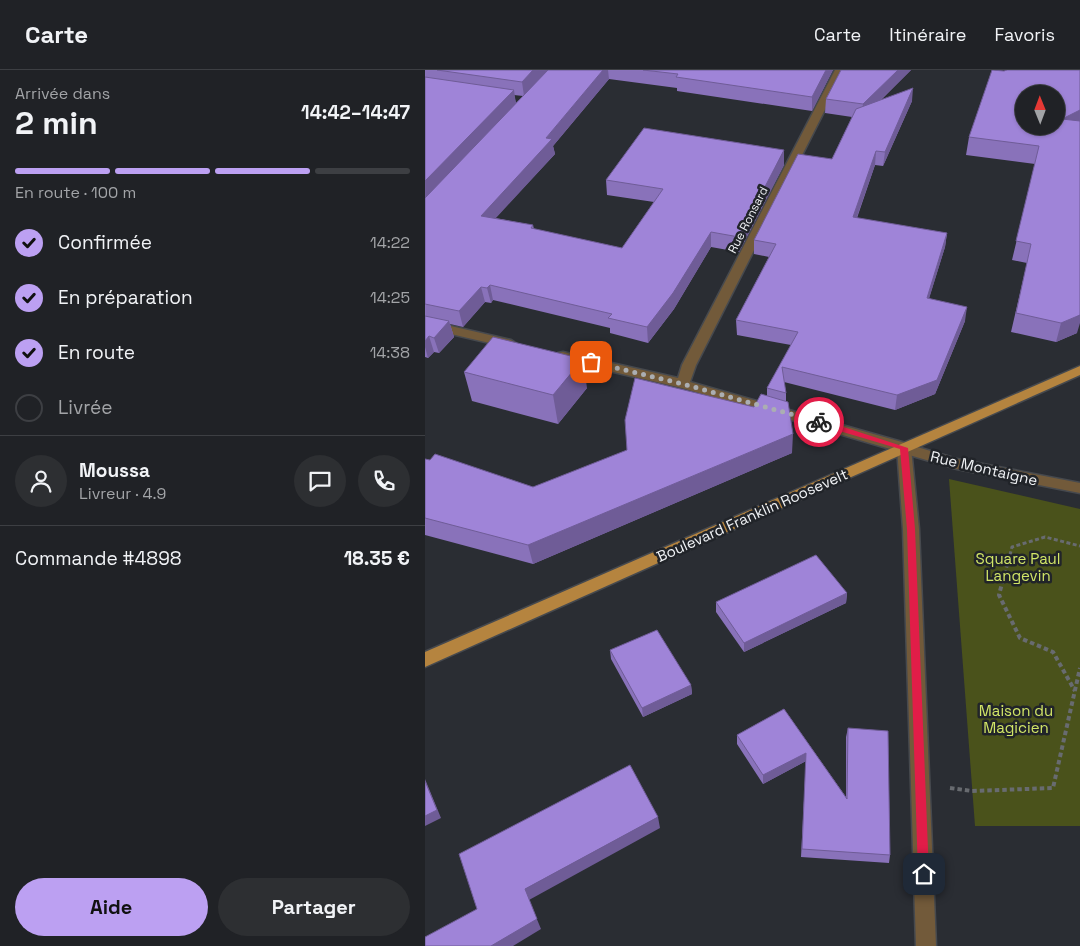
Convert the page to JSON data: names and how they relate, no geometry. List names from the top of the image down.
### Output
{
  "streets": {
    "main road": ["Boulevard Franklin Roosevelt"],
    "street": ["Rue Ronsard", "Rue Montaigne"]
  },
  "crossings": [
    ["Rue Ronsard", "Rue Montaigne"],
    ["Rue Montaigne", "Boulevard Franklin Roosevelt"]
  ],
  "parks": ["Square Paul Langevin", "Maison du Magicien"],
  "north": "top",
  "page": {
    "header": "Carte",
    "nav": ["Carte", "Itinéraire", "Favoris"],
    "heading": ["2 min", "Arrivée dans", "14:42–14:47"],
    "panel": [
      "Moussa",
      "Livreur · 4.9",
      "Commande #4898",
      "18.35 €"
    ],
    "bar": "En route · 100 m",
    "list": [
      ["Confirmée", "14:22"],
      ["En préparation", "14:25"],
      ["En route", "14:38"],
      "Livrée"
    ],
    "buttons": ["Aide", "Partager"]
  }
}
